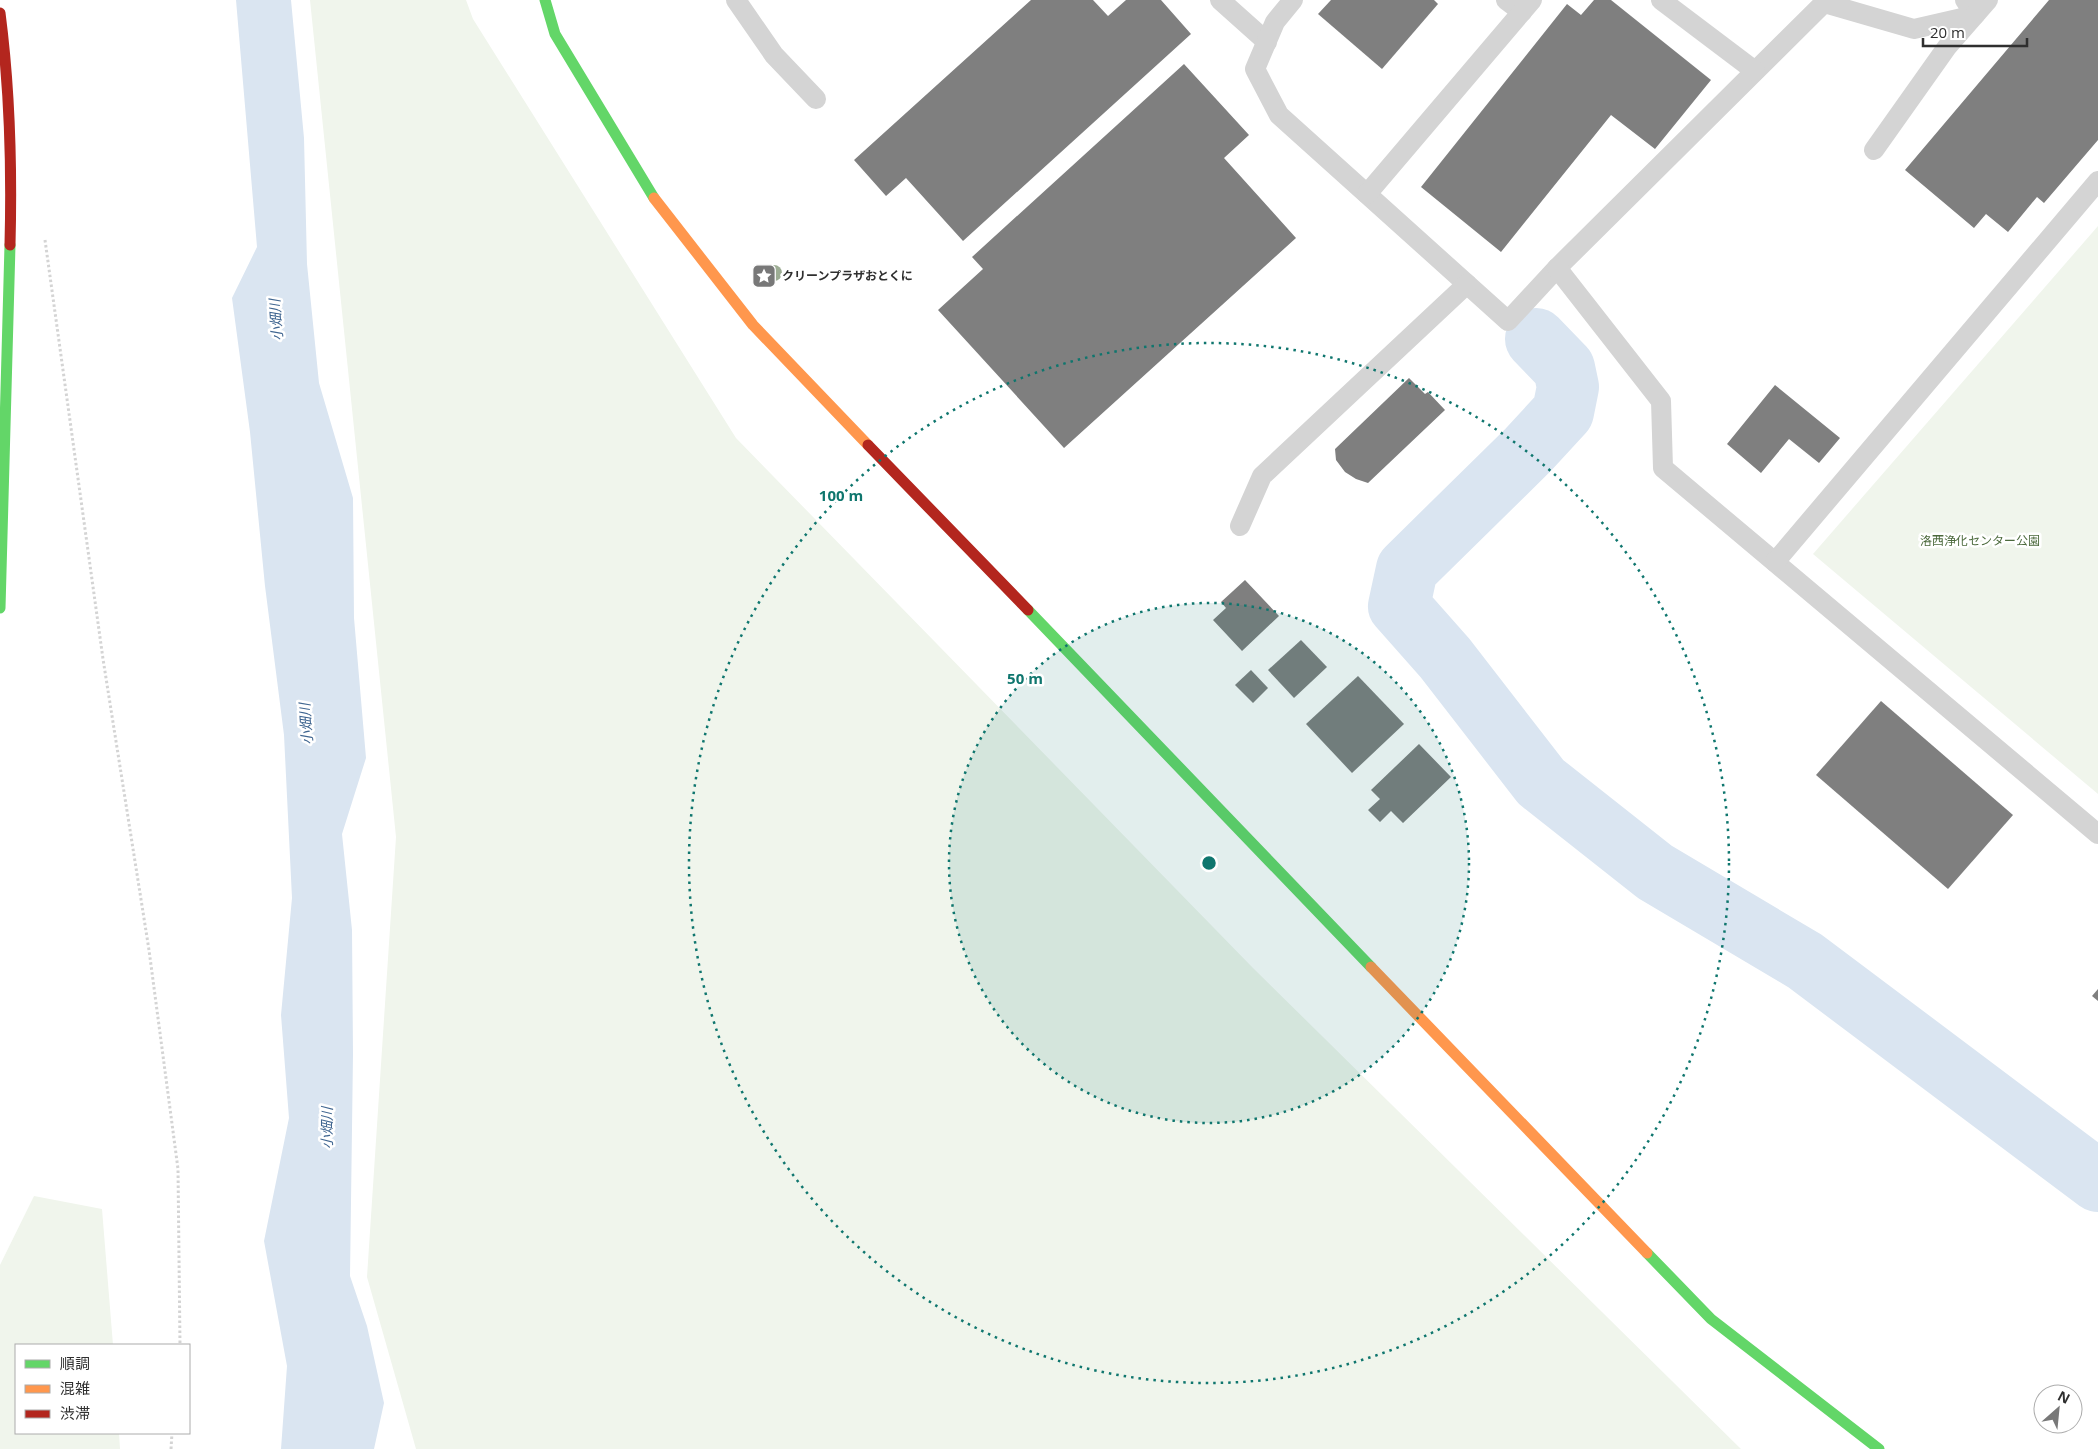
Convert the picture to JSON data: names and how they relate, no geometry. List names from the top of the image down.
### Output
{
  "water": ["小畑川"],
  "parks": ["洛西浄化センター公園"],
  "places": {
    "place": ["クリーンプラザおとくに"]
  },
  "legend": ["順調", "混雑", "渋滞"],
  "scale_bar": "20 m",
  "north": "top right",
  "rings": ["100 m", "50 m"]
}
